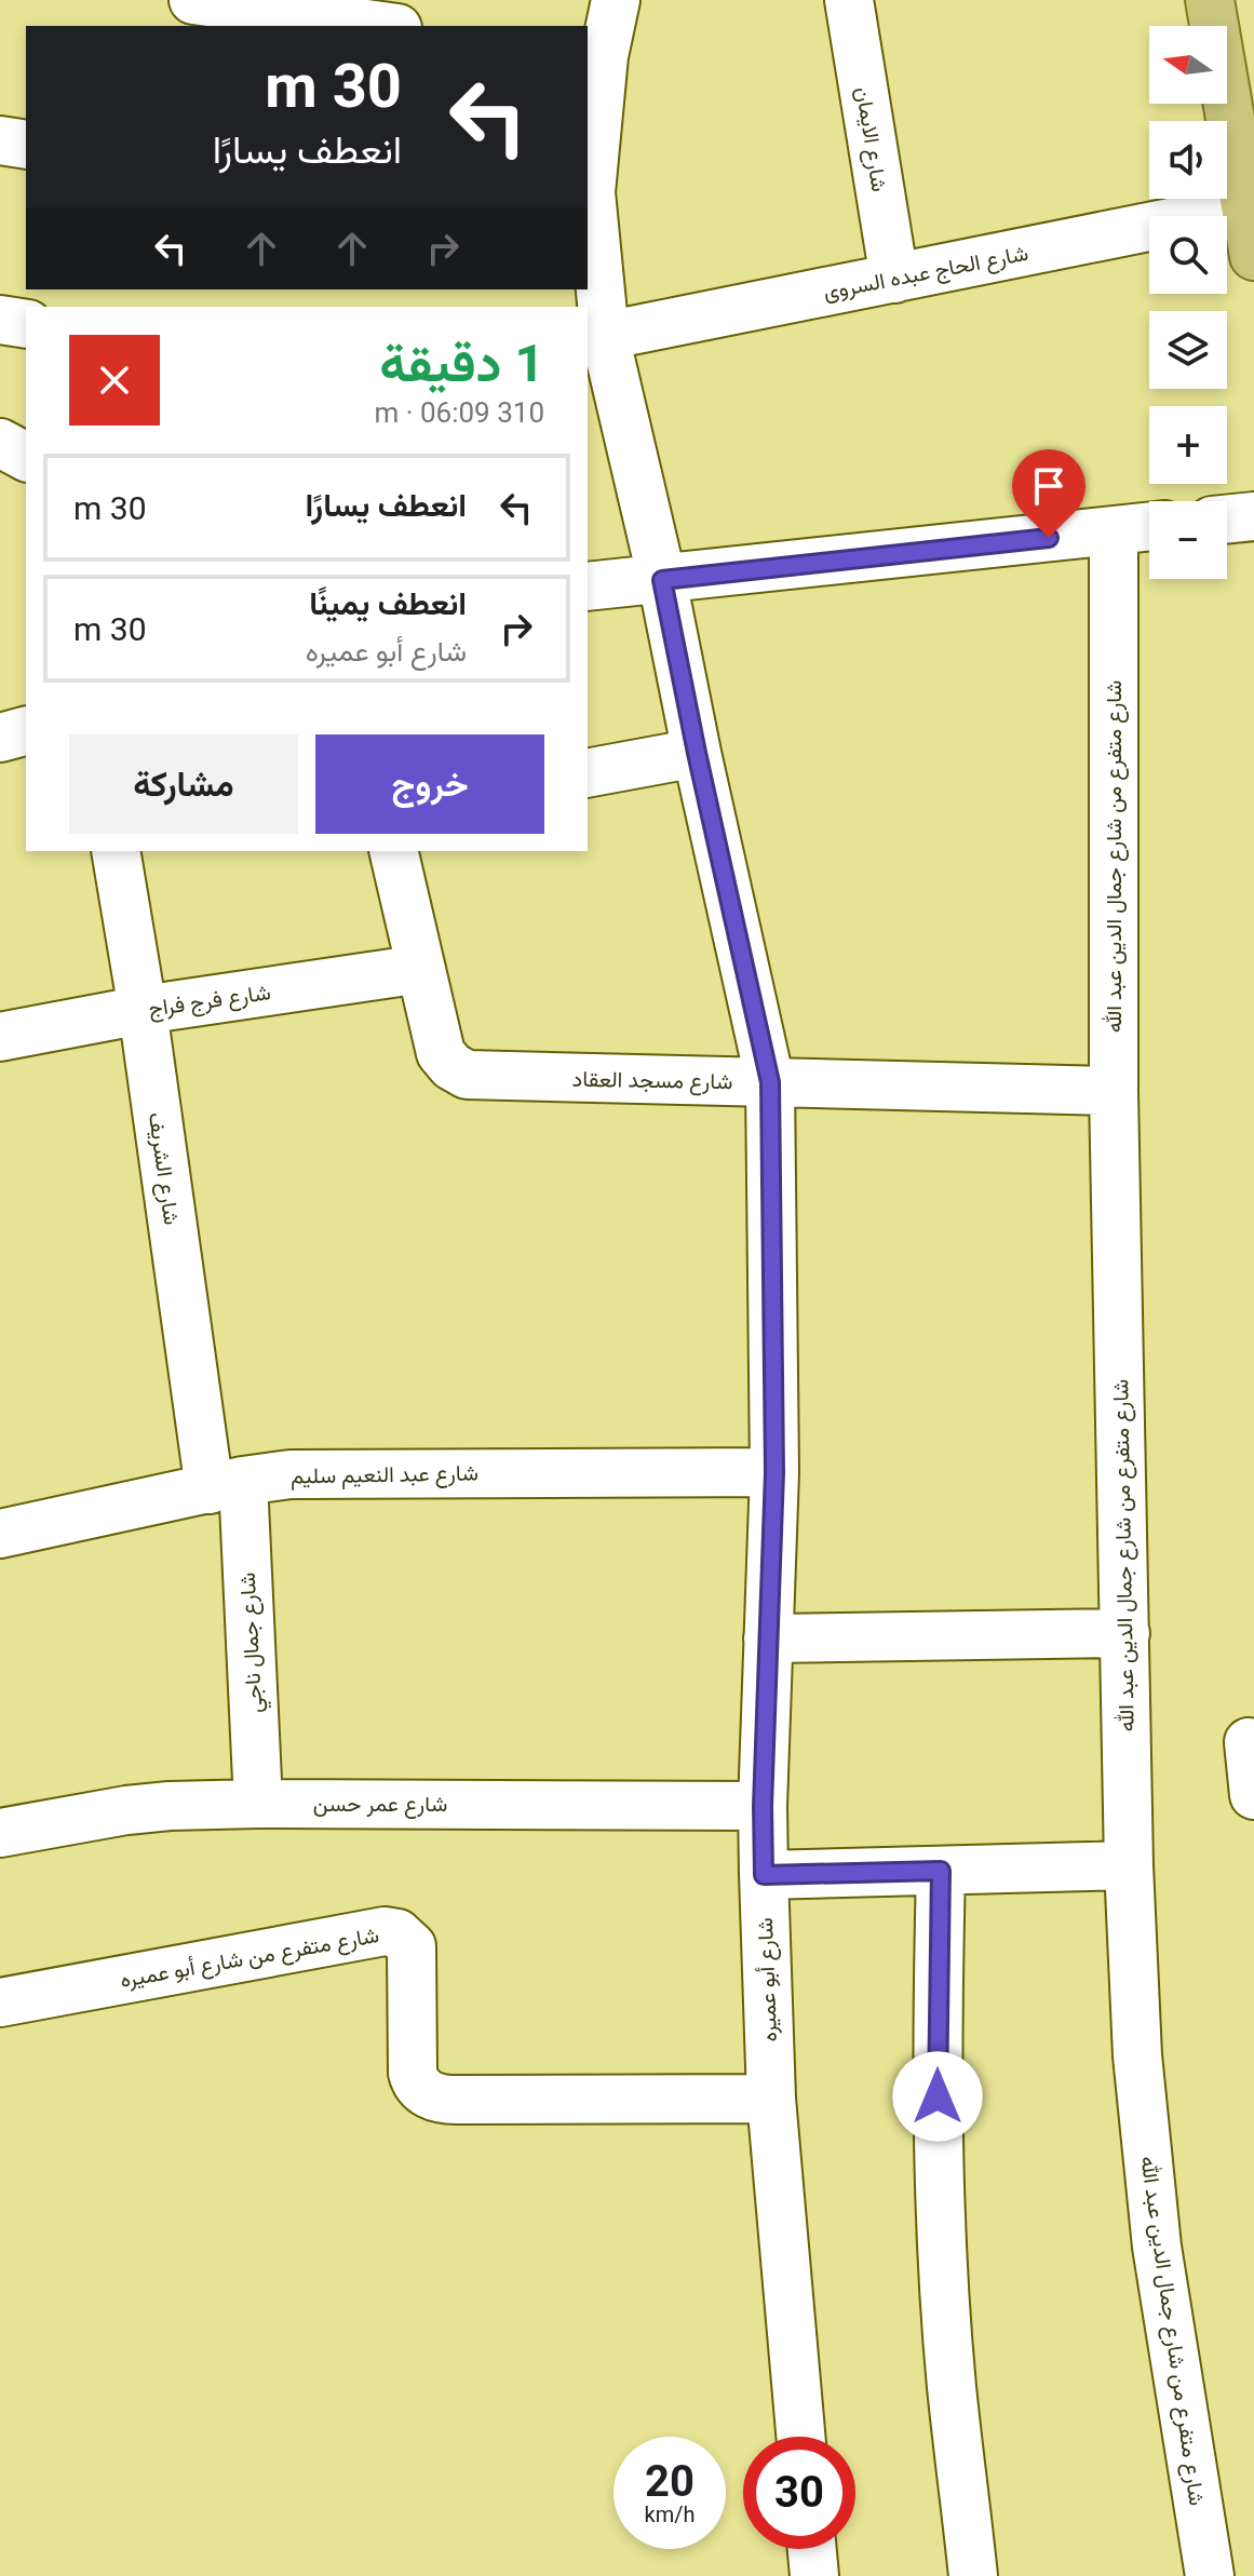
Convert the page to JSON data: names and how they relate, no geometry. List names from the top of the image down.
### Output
{
  "streets": {
    "street": [
      "شارع الايمان",
      "شارع الحاج عبده السروى",
      "شارع متفرع من شارع جمال الدين عبد الله",
      "شارع فرج فراج",
      "شارع مسجد العقاد",
      "شارع الشريف",
      "شارع عبد النعيم سليم",
      "شارع جمال ناجي",
      "شارع عمر حسن",
      "شارع متفرع من شارع أبو عميره",
      "شارع أبو عميره"
    ]
  },
  "crossings": [
    ["شارع الايمان", "شارع الحاج عبده السروى"],
    ["شارع الحاج عبده السروى", "شارع أبو عميره"],
    ["شارع متفرع من شارع جمال الدين عبد الله", "شارع مسجد العقاد"],
    ["شارع فرج فراج", "شارع مسجد العقاد"],
    ["شارع فرج فراج", "شارع الشريف"],
    ["شارع مسجد العقاد", "شارع أبو عميره"],
    ["شارع الشريف", "شارع عبد النعيم سليم"],
    ["شارع الشريف", "شارع جمال ناجي"],
    ["شارع عبد النعيم سليم", "شارع جمال ناجي"],
    ["شارع عبد النعيم سليم", "شارع أبو عميره"],
    ["شارع جمال ناجي", "شارع عمر حسن"],
    ["شارع عمر حسن", "شارع أبو عميره"],
    ["شارع متفرع من شارع أبو عميره", "شارع أبو عميره"]
  ],
  "north": "left",
  "page": {
    "map_buttons": ["+", "−"],
    "turn": ["30 m", "انعطف يسارًا"],
    "heading": ["1 دقيقة", "310 m · 06:09"],
    "list": [
      {
        "name": "انعطف يسارًا",
        "value": "30 m"
      },
      {
        "name": "انعطف يمينًا",
        "note": "شارع أبو عميره",
        "value": "30 m"
      }
    ],
    "buttons": ["خروج", "مشاركة"],
    "speed": "20 km/h",
    "limit": "30"
  }
}
